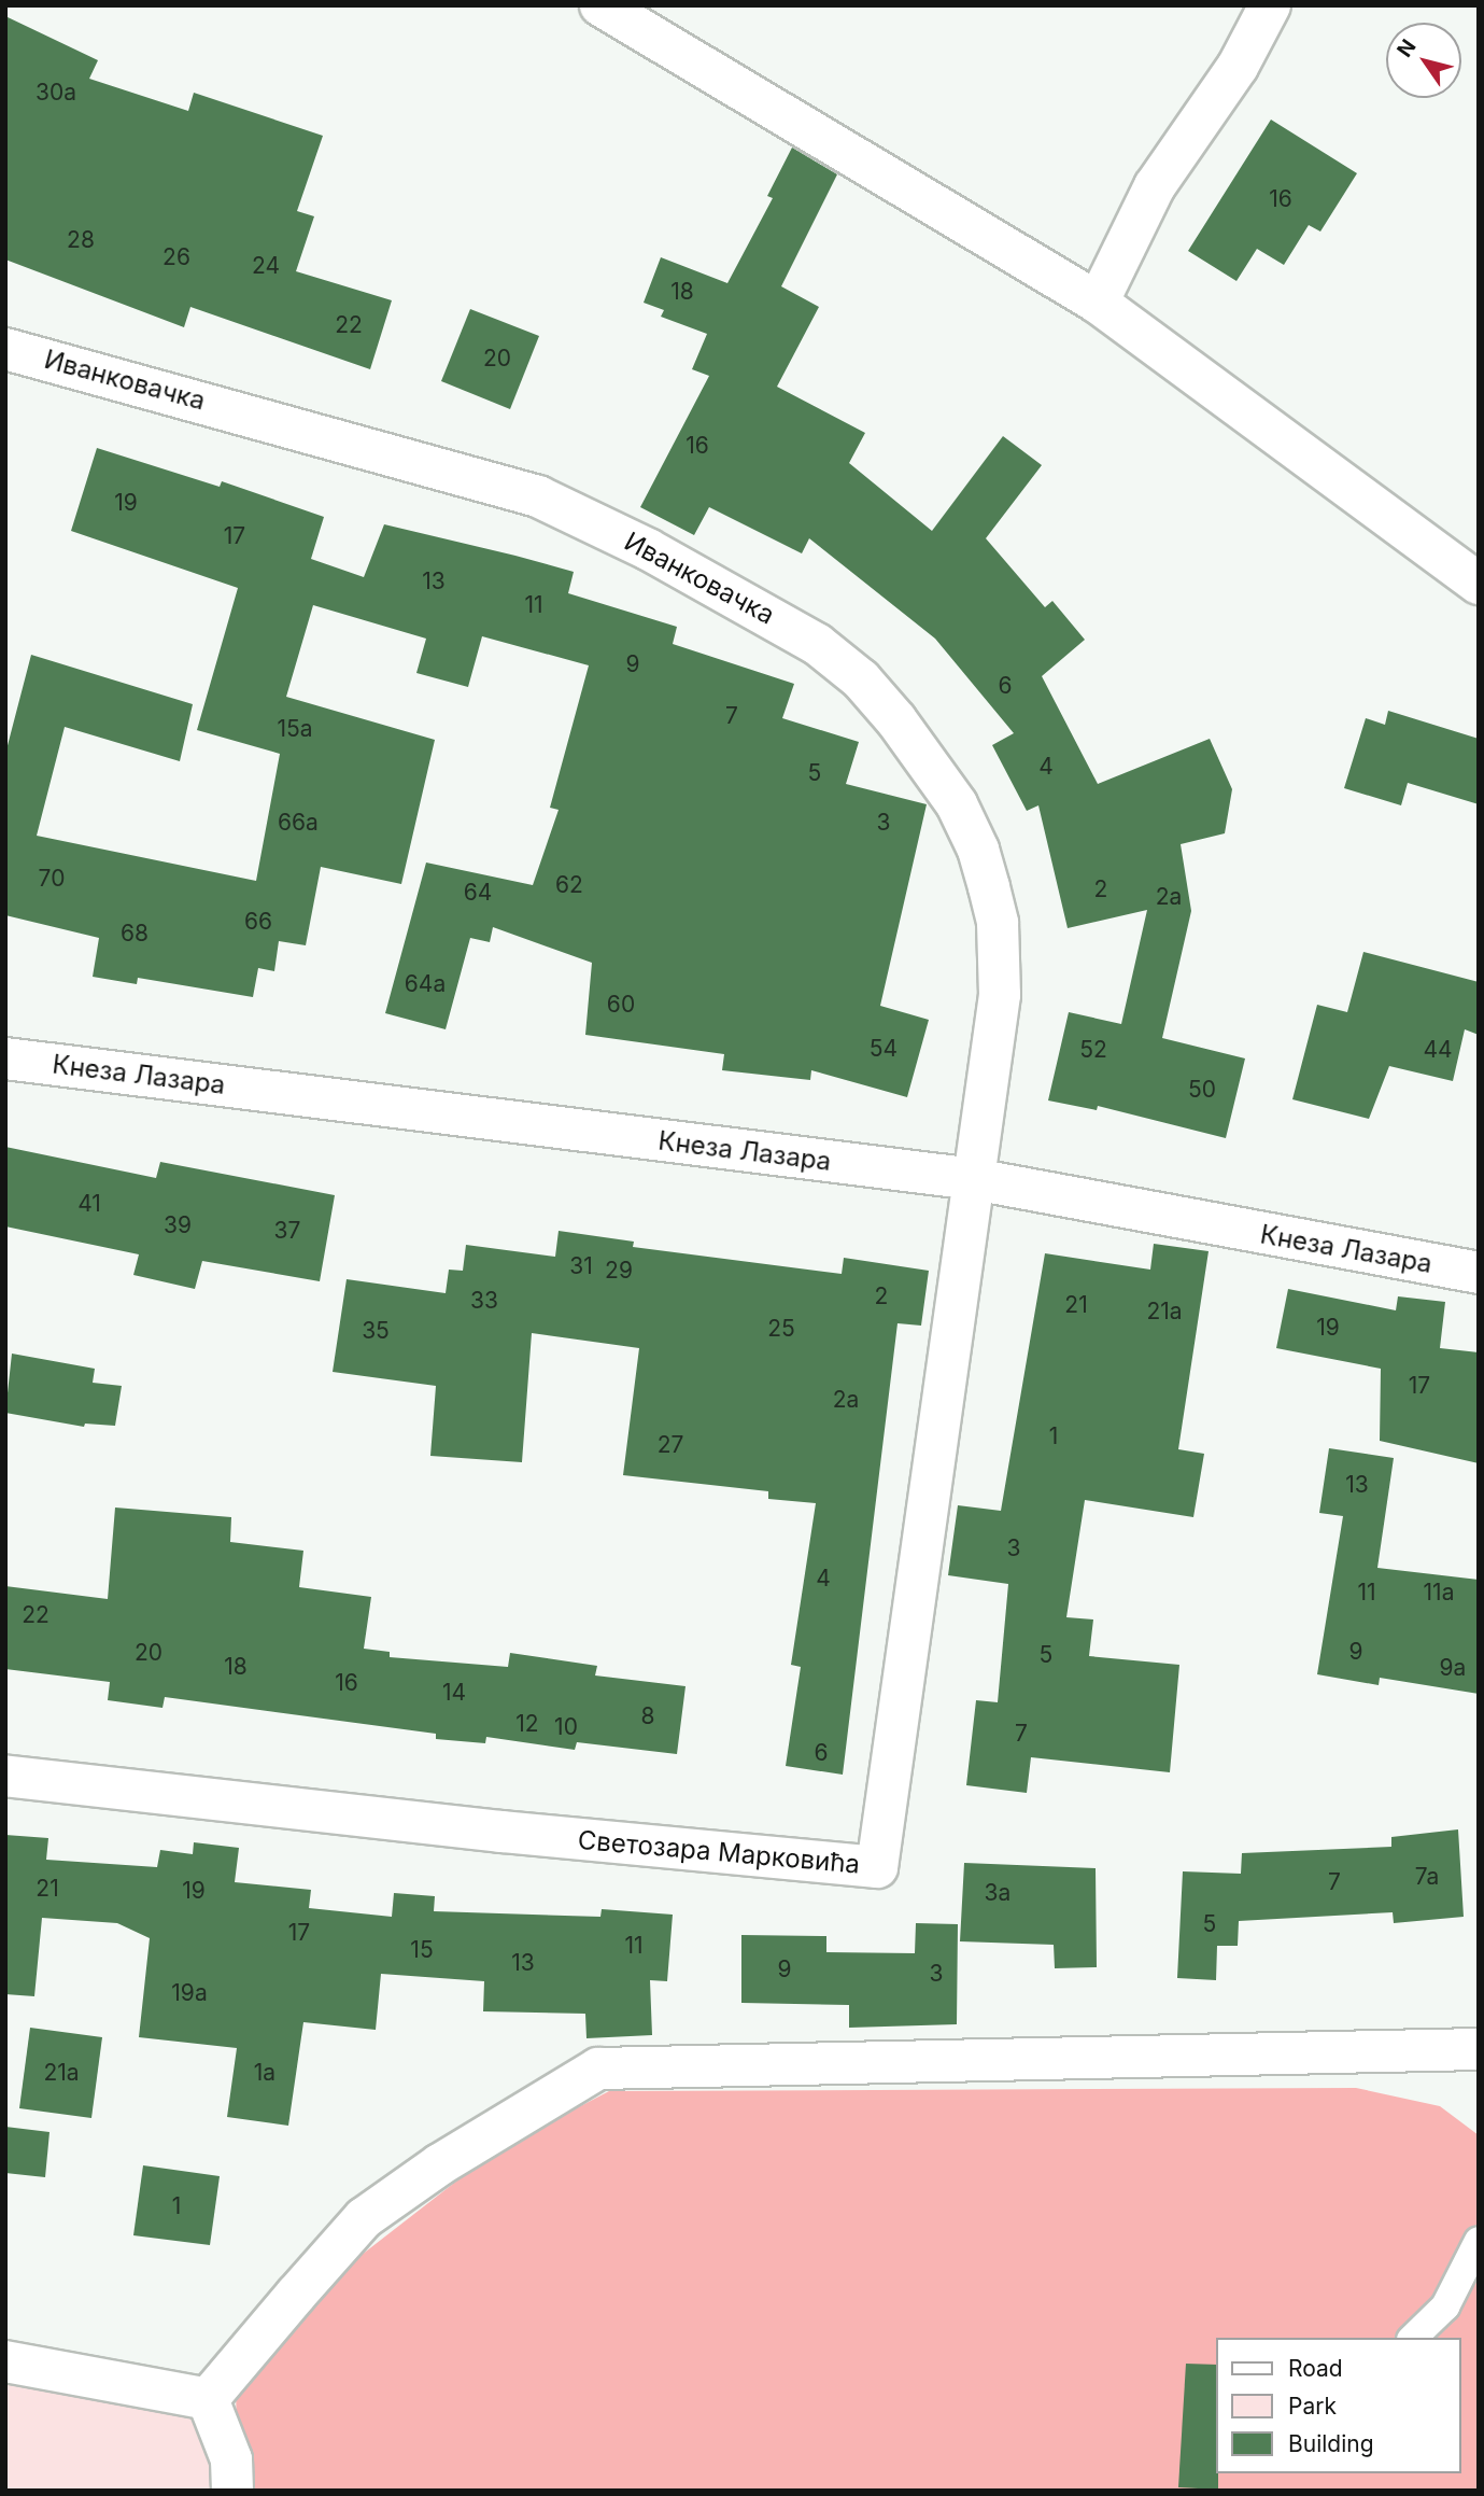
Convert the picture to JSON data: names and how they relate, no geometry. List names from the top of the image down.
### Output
{
  "streets": {
    "street": ["Иванковачка", "Кнеза Лазара", "Светозара Марковића"]
  },
  "crossings": [
    ["Иванковачка", "Кнеза Лазара"],
    ["Иванковачка", "Светозара Марковића"],
    ["Кнеза Лазара", "Светозара Марковића"]
  ],
  "house_numbers": [
    "30a",
    "16",
    "28",
    "26",
    "24",
    "18",
    "22",
    "20",
    "16",
    "19",
    "17",
    "13",
    "11",
    "9",
    "6",
    "7",
    "15a",
    "4",
    "5",
    "66a",
    "3",
    "70",
    "62",
    "2",
    "64",
    "2a",
    "66",
    "68",
    "64a",
    "60",
    "54",
    "52",
    "44",
    "50",
    "41",
    "39",
    "37",
    "31",
    "29",
    "2",
    "33",
    "21",
    "21a",
    "19",
    "25",
    "35",
    "17",
    "2a",
    "1",
    "27",
    "13",
    "3",
    "4",
    "11",
    "11a",
    "22",
    "9",
    "20",
    "5",
    "18",
    "9a",
    "16",
    "14",
    "8",
    "12",
    "10",
    "7",
    "6",
    "7a",
    "7",
    "21",
    "19",
    "3a",
    "5",
    "17",
    "11",
    "15",
    "13",
    "9",
    "3",
    "19a",
    "21a",
    "1a",
    "1"
  ],
  "legend": ["Road", "Park", "Building"],
  "north": "top left"
}
